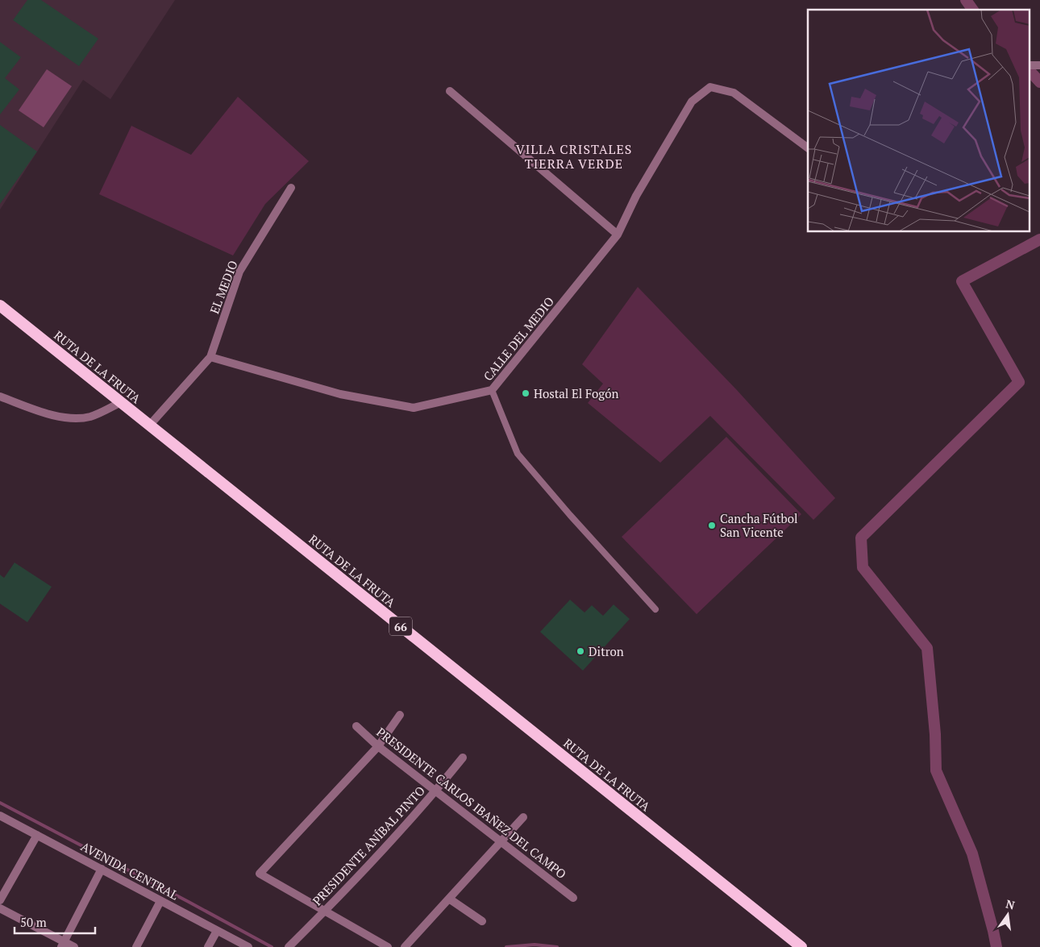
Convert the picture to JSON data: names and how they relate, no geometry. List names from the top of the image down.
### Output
{
  "streets": {
    "highway": ["RUTA DE LA FRUTA", "66"],
    "street": [
      "EL MEDIO",
      "CALLE DEL MEDIO",
      "PRESIDENTE CARLOS IBAÑEZ DEL CAMPO",
      "PRESIDENTE ANÍBAL PINTO",
      "AVENIDA CENTRAL"
    ]
  },
  "crossings": [
    ["EL MEDIO", "CALLE DEL MEDIO"],
    ["PRESIDENTE CARLOS IBAÑEZ DEL CAMPO", "PRESIDENTE ANÍBAL PINTO"]
  ],
  "districts": ["VILLA CRISTALES TIERRA VERDE"],
  "places": ["Hostal El Fogón", "Cancha Fútbol San Vicente", "Ditron"],
  "scale_bar": "50 m",
  "north": "top"
}
